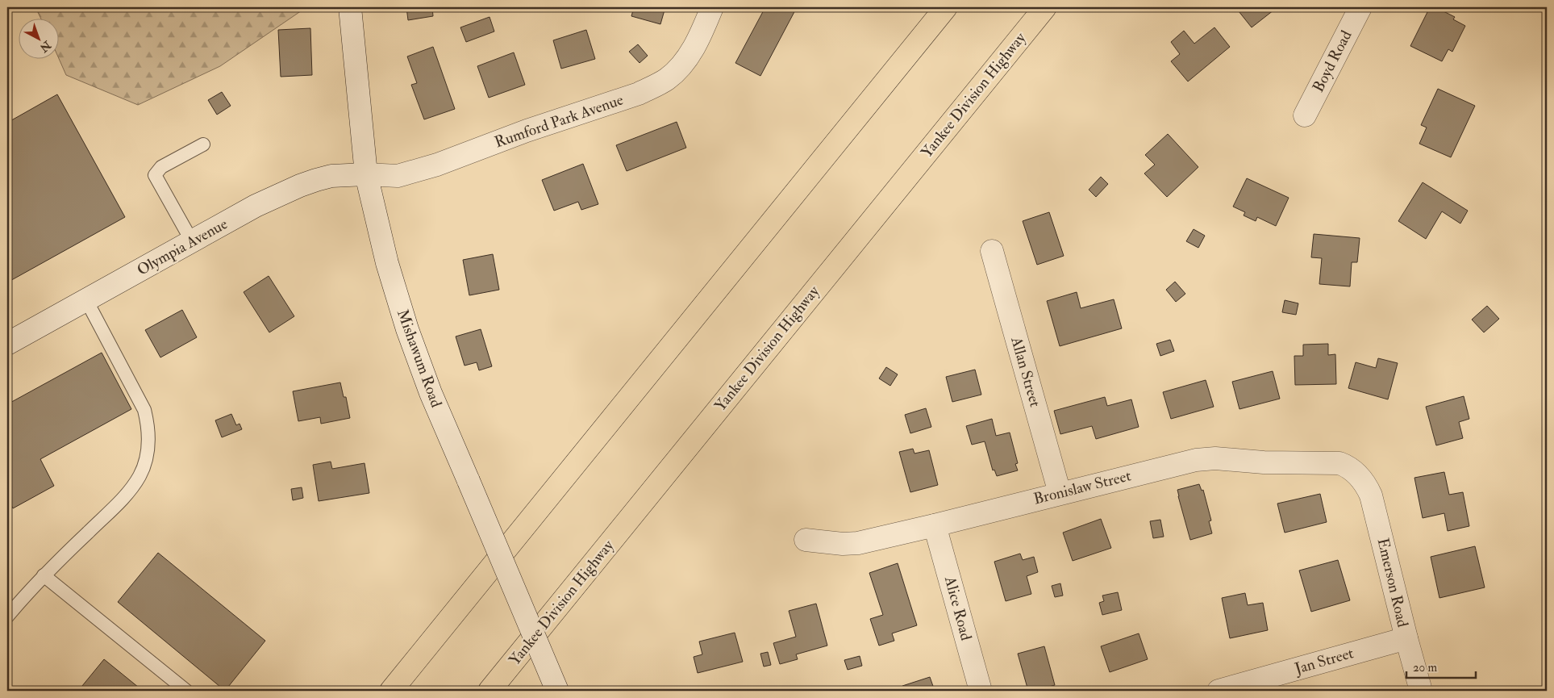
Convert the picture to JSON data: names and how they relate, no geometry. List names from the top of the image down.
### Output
{
  "streets": {
    "highway": ["Yankee Division Highway"],
    "street": [
      "Boyd Road",
      "Rumford Park Avenue",
      "Olympia Avenue",
      "Mishawum Road",
      "Allan Street",
      "Bronislaw Street",
      "Emerson Road",
      "Alice Road",
      "Jan Street"
    ]
  },
  "crossings": [
    ["Rumford Park Avenue", "Olympia Avenue"],
    ["Rumford Park Avenue", "Mishawum Road"],
    ["Olympia Avenue", "Mishawum Road"],
    ["Allan Street", "Bronislaw Street"],
    ["Bronislaw Street", "Emerson Road"],
    ["Bronislaw Street", "Alice Road"],
    ["Emerson Road", "Jan Street"]
  ],
  "scale_bar": "20 m",
  "north": "bottom right"
}
